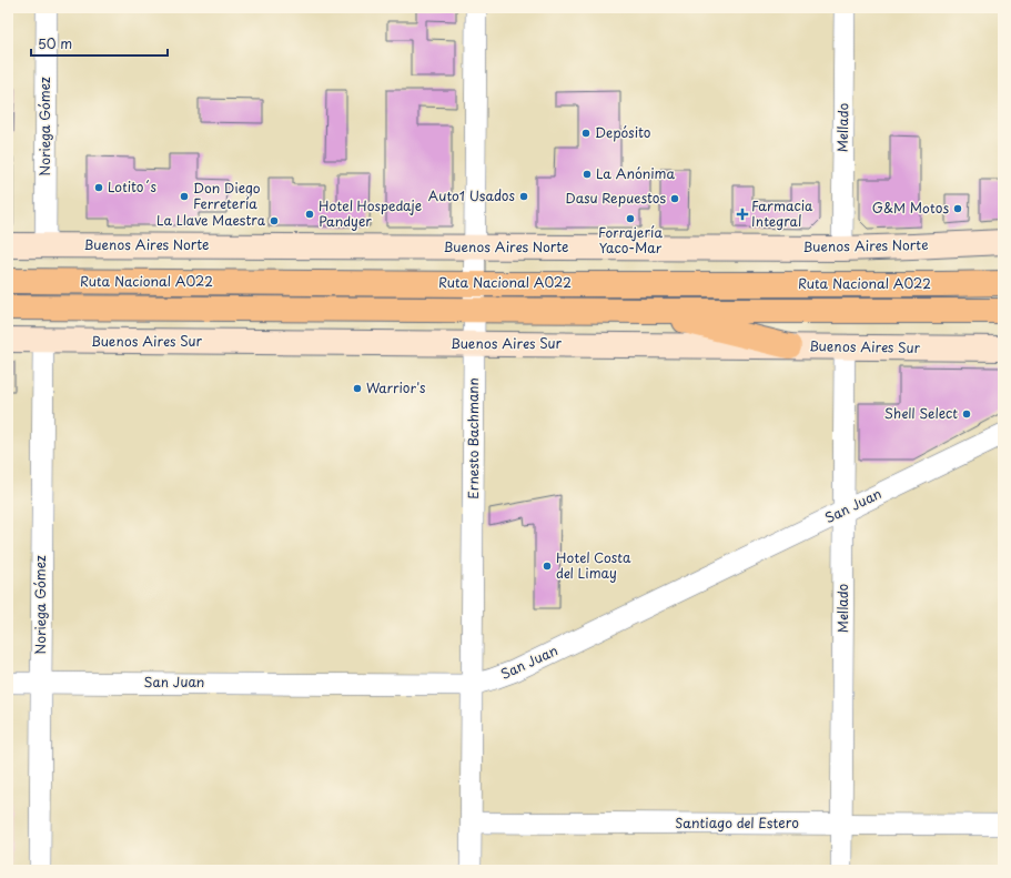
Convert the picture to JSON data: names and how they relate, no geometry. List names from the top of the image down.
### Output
{
  "streets": {
    "highway": ["Ruta Nacional A022"],
    "main road": ["Buenos Aires Norte", "Buenos Aires Sur"],
    "street": [
      "Noriega Gómez",
      "Mellado",
      "Ernesto Bachmann",
      "San Juan",
      "Santiago del Estero"
    ]
  },
  "crossings": [
    ["Noriega Gómez", "Buenos Aires Norte"],
    ["Noriega Gómez", "Buenos Aires Sur"],
    ["Noriega Gómez", "San Juan"],
    ["Mellado", "Buenos Aires Norte"],
    ["Mellado", "Buenos Aires Sur"],
    ["Mellado", "San Juan"],
    ["Mellado", "Santiago del Estero"],
    ["Buenos Aires Norte", "Ernesto Bachmann"],
    ["Ruta Nacional A022", "Ernesto Bachmann"],
    ["Buenos Aires Sur", "Ernesto Bachmann"],
    ["Ernesto Bachmann", "San Juan"],
    ["Ernesto Bachmann", "Santiago del Estero"]
  ],
  "places": {
    "other": [
      "Depósito",
      "La Anónima",
      "Lotito´s",
      "Don Diego Ferretería",
      "Auto1 Usados",
      "Dasu Repuestos",
      "G&M Motos",
      "Hotel Hospedaje Pandyer",
      "Forrajería Yaco-Mar",
      "La Llave Maestra",
      "Warrior's",
      "Shell Select",
      "Hotel Costa del Limay"
    ],
    "health": ["Farmacia Integral"]
  },
  "scale_bar": "50 m"
}
